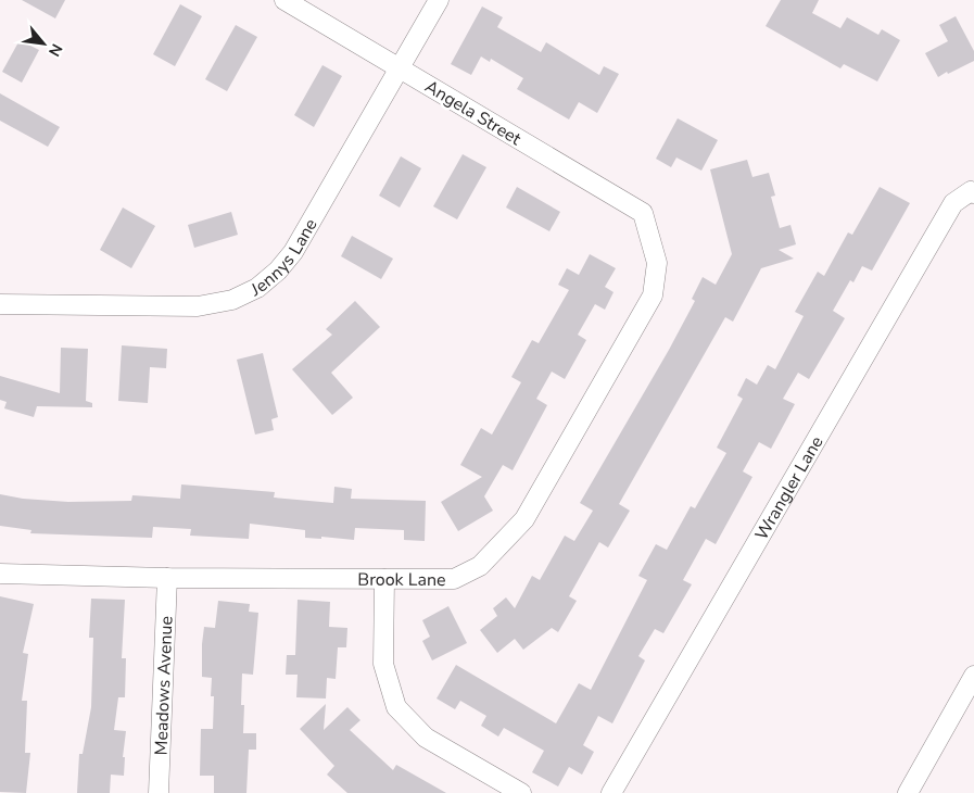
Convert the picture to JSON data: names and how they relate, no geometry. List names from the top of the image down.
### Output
{
  "streets": {
    "street": [
      "Angela Street",
      "Jennys Lane",
      "Wrangler Lane",
      "Brook Lane",
      "Meadows Avenue"
    ]
  },
  "crossings": [
    ["Angela Street", "Jennys Lane"],
    ["Angela Street", "Brook Lane"],
    ["Brook Lane", "Meadows Avenue"]
  ],
  "north": "bottom right"
}
